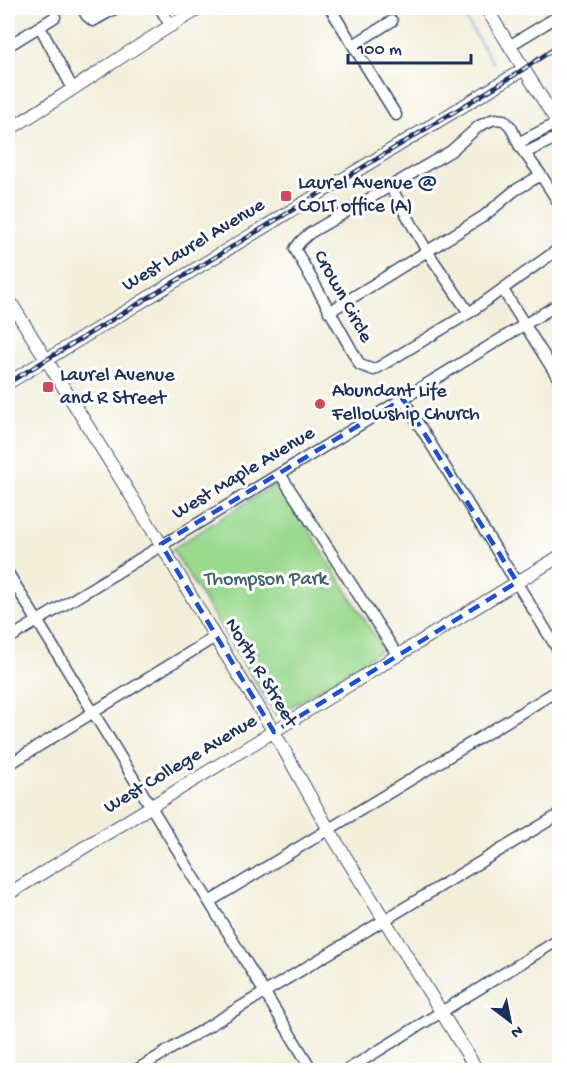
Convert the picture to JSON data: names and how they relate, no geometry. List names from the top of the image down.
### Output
{
  "streets": {
    "street": [
      "West Laurel Avenue",
      "Crown Circle",
      "West Maple Avenue",
      "North R Street",
      "West College Avenue"
    ]
  },
  "crossings": [
    ["West Laurel Avenue", "North R Street"],
    ["West Maple Avenue", "North R Street"],
    ["North R Street", "West College Avenue"]
  ],
  "parks": ["Thompson Park"],
  "places": {
    "transit": ["Laurel Avenue @ COLT office (A)", "Laurel Avenue and R Street"],
    "other": ["Abundant Life Fellowship Church"]
  },
  "scale_bar": "100 m",
  "north": "bottom right"
}
